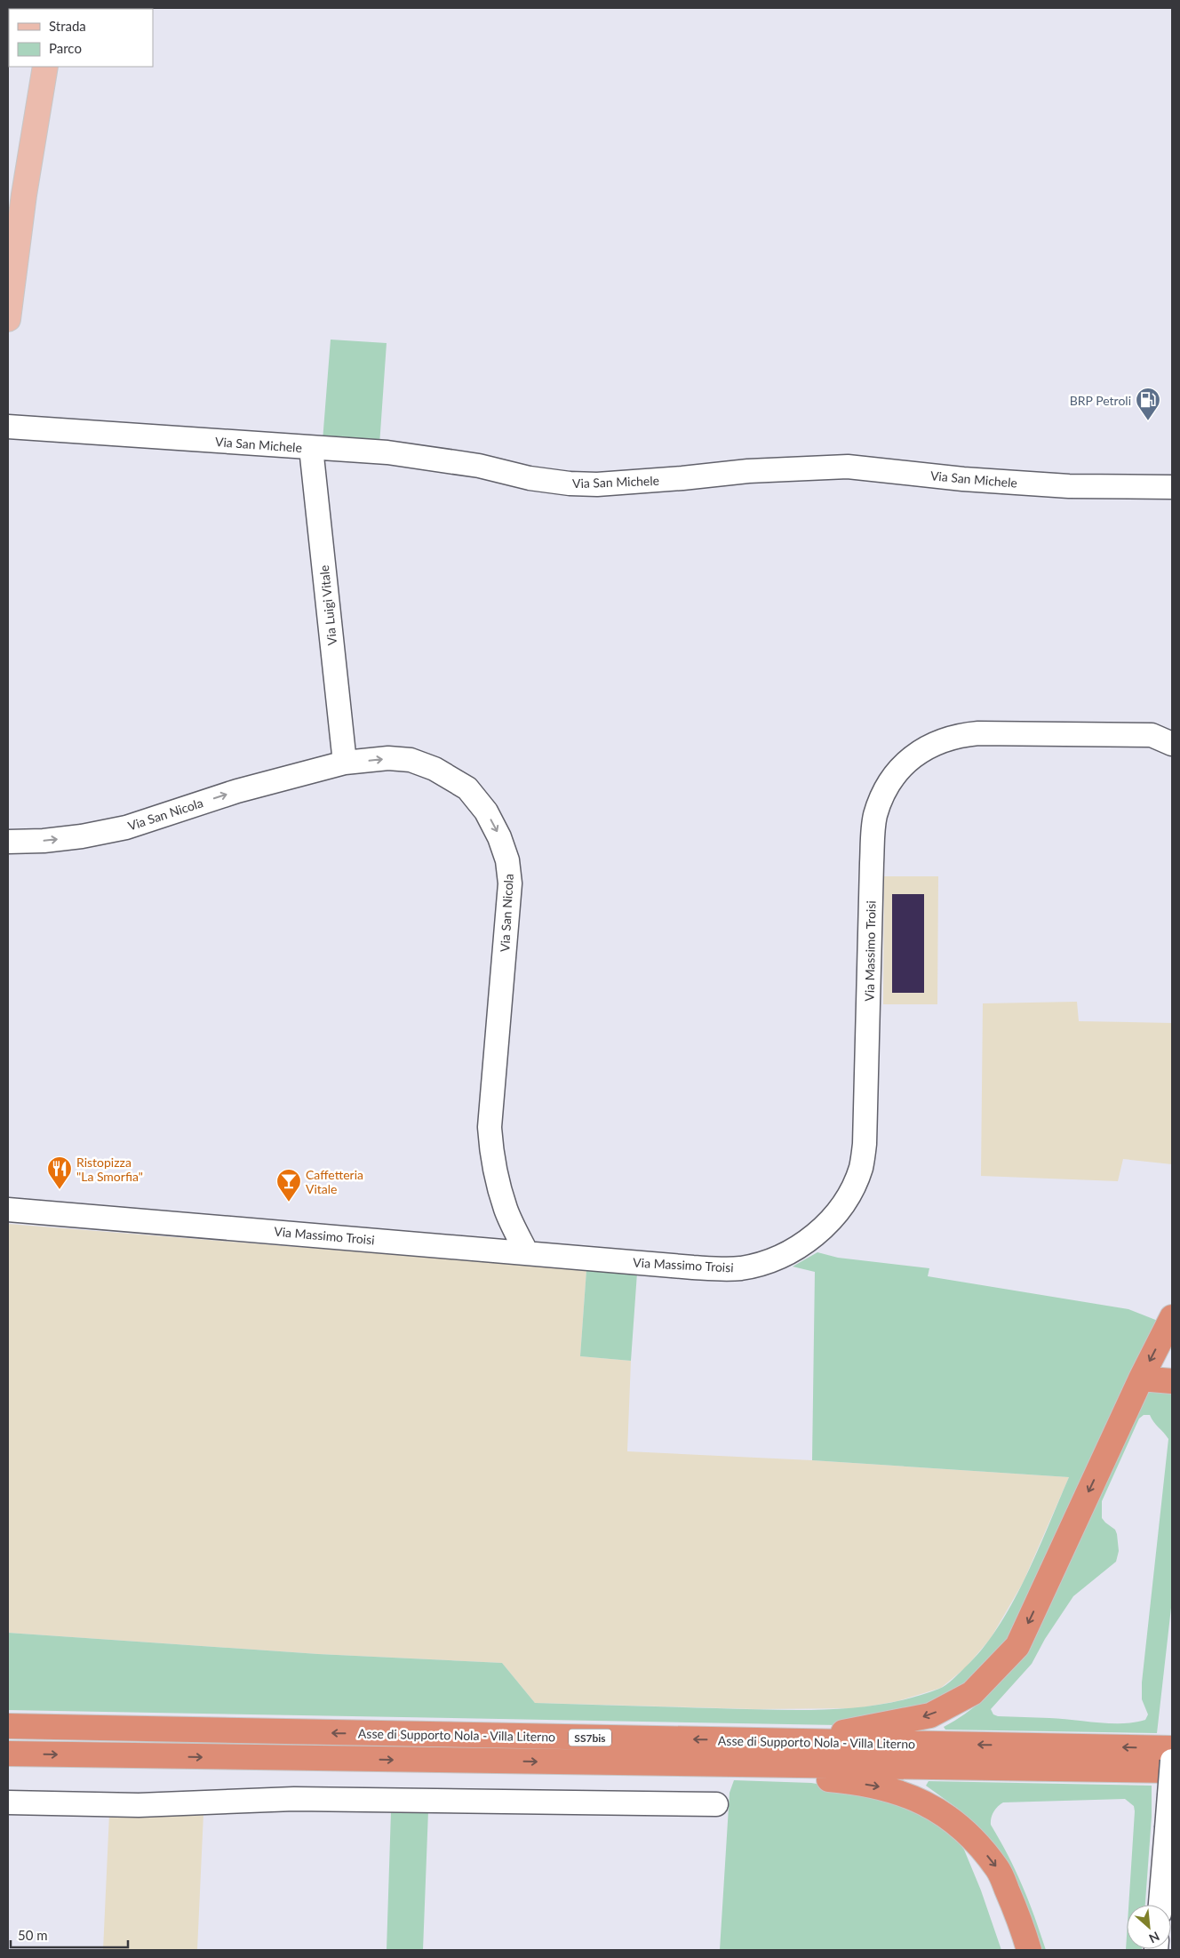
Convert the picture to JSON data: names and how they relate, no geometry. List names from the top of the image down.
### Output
{
  "streets": {
    "highway": ["Asse di Supporto Nola - Villa Literno", "SS7bis"],
    "street": [
      "Via San Michele",
      "Via Luigi Vitale",
      "Via San Nicola",
      "Via Massimo Troisi"
    ]
  },
  "crossings": [
    ["Via San Michele", "Via Luigi Vitale"],
    ["Via Luigi Vitale", "Via San Nicola"],
    ["Via San Nicola", "Via Massimo Troisi"]
  ],
  "places": {
    "fuel station": ["BRP Petroli"],
    "restaurant": ["Ristopizza \"La Smorfia\""],
    "bar": ["Caffetteria Vitale"]
  },
  "legend": ["Strada", "Parco"],
  "scale_bar": "50 m",
  "north": "bottom right"
}
